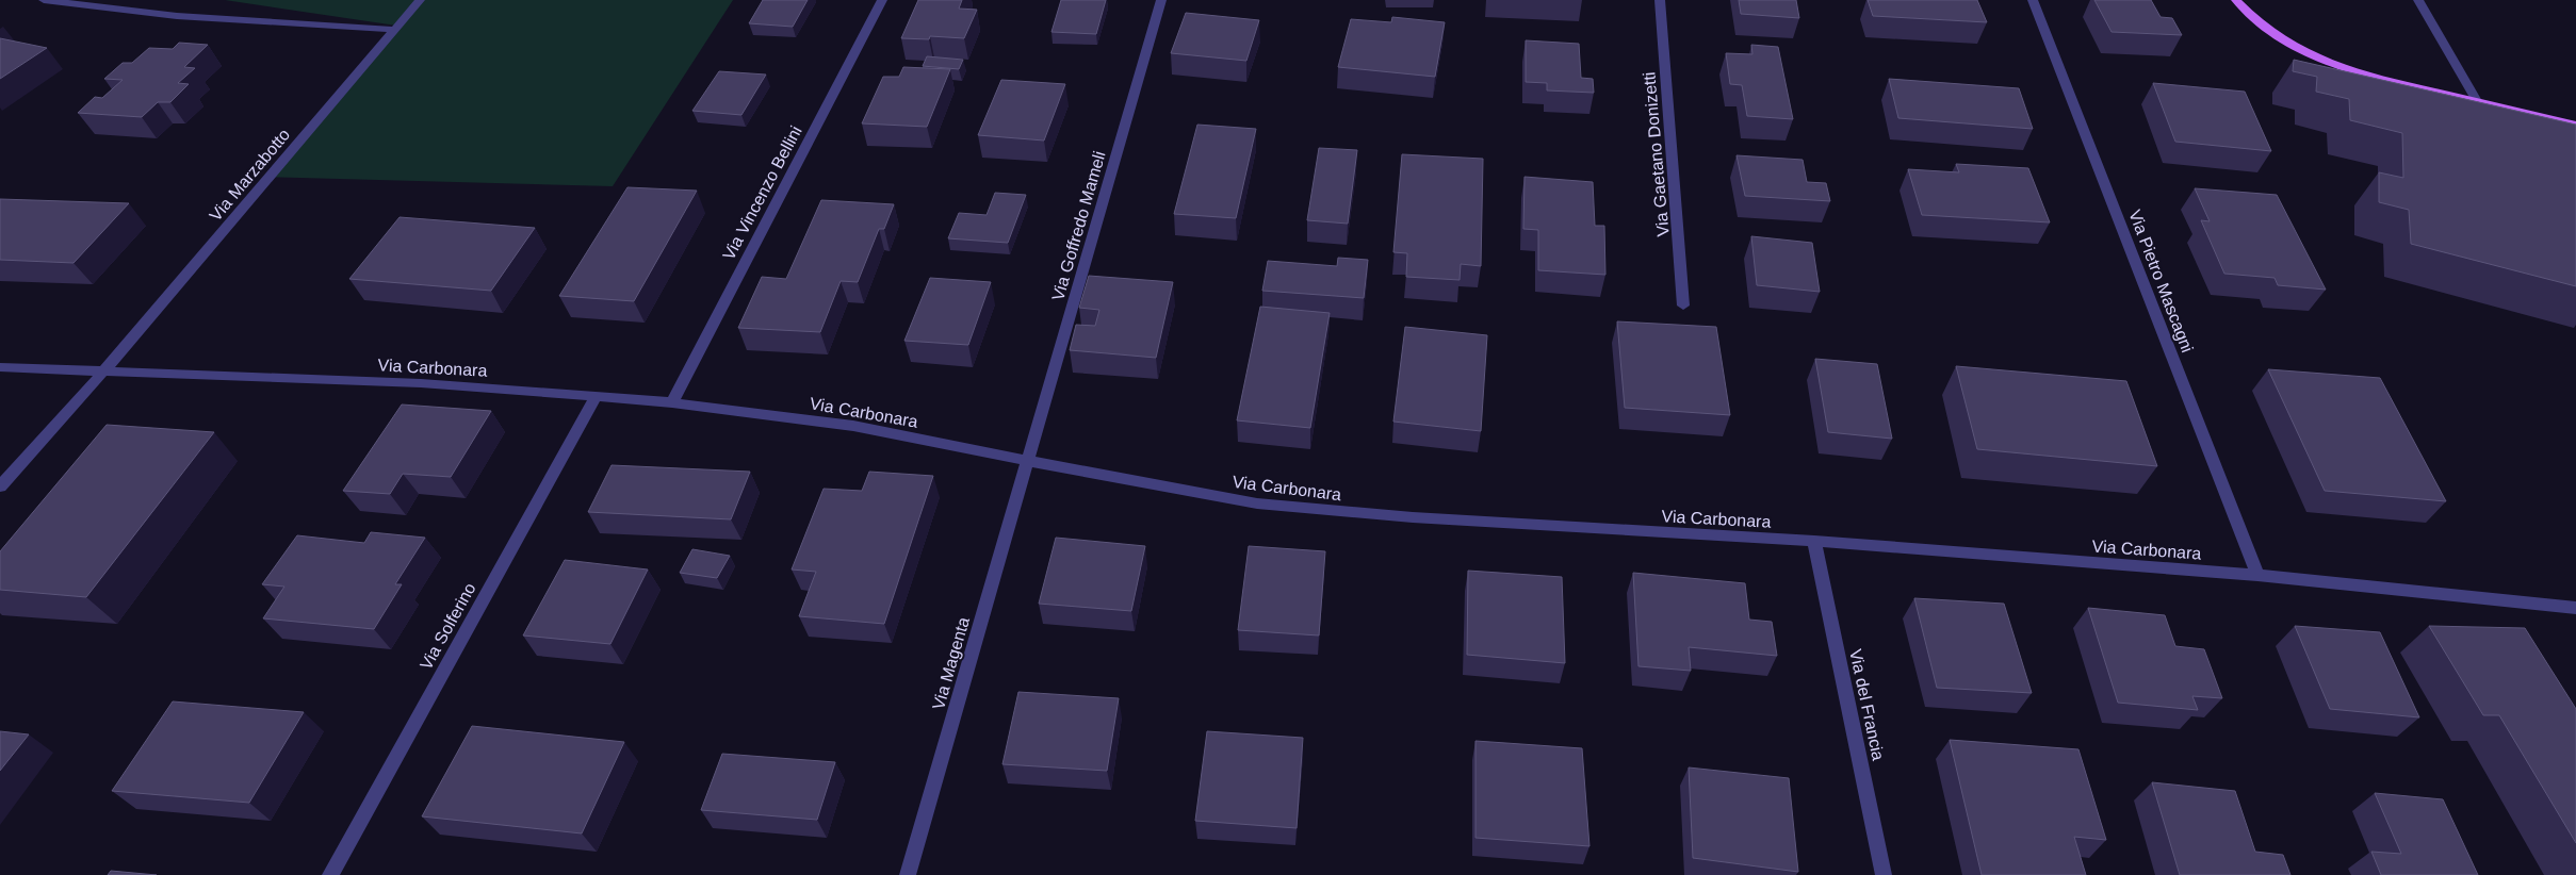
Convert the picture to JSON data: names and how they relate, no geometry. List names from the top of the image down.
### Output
{
  "streets": {
    "street": [
      "Via Gaetano Donizetti",
      "Via Marzabotto",
      "Via Vincenzo Bellini",
      "Via Goffredo Mameli",
      "Via Pietro Mascagni",
      "Via Carbonara",
      "Via Solferino",
      "Via Magenta",
      "Via del Francia"
    ]
  },
  "crossings": [
    ["Via Marzabotto", "Via Carbonara"],
    ["Via Vincenzo Bellini", "Via Carbonara"],
    ["Via Goffredo Mameli", "Via Carbonara"],
    ["Via Goffredo Mameli", "Via Magenta"],
    ["Via Pietro Mascagni", "Via Carbonara"],
    ["Via Carbonara", "Via Solferino"],
    ["Via Carbonara", "Via Magenta"],
    ["Via Carbonara", "Via del Francia"]
  ]
}
